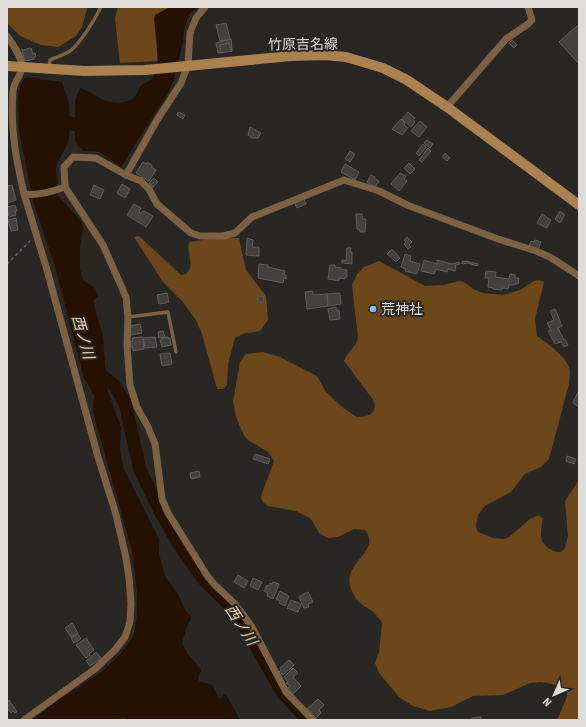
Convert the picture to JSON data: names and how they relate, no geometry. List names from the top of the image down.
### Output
{
  "streets": {
    "main road": ["竹原吉名線"]
  },
  "water": ["西ノ川"],
  "places": ["荒神社"],
  "north": "bottom left"
}
